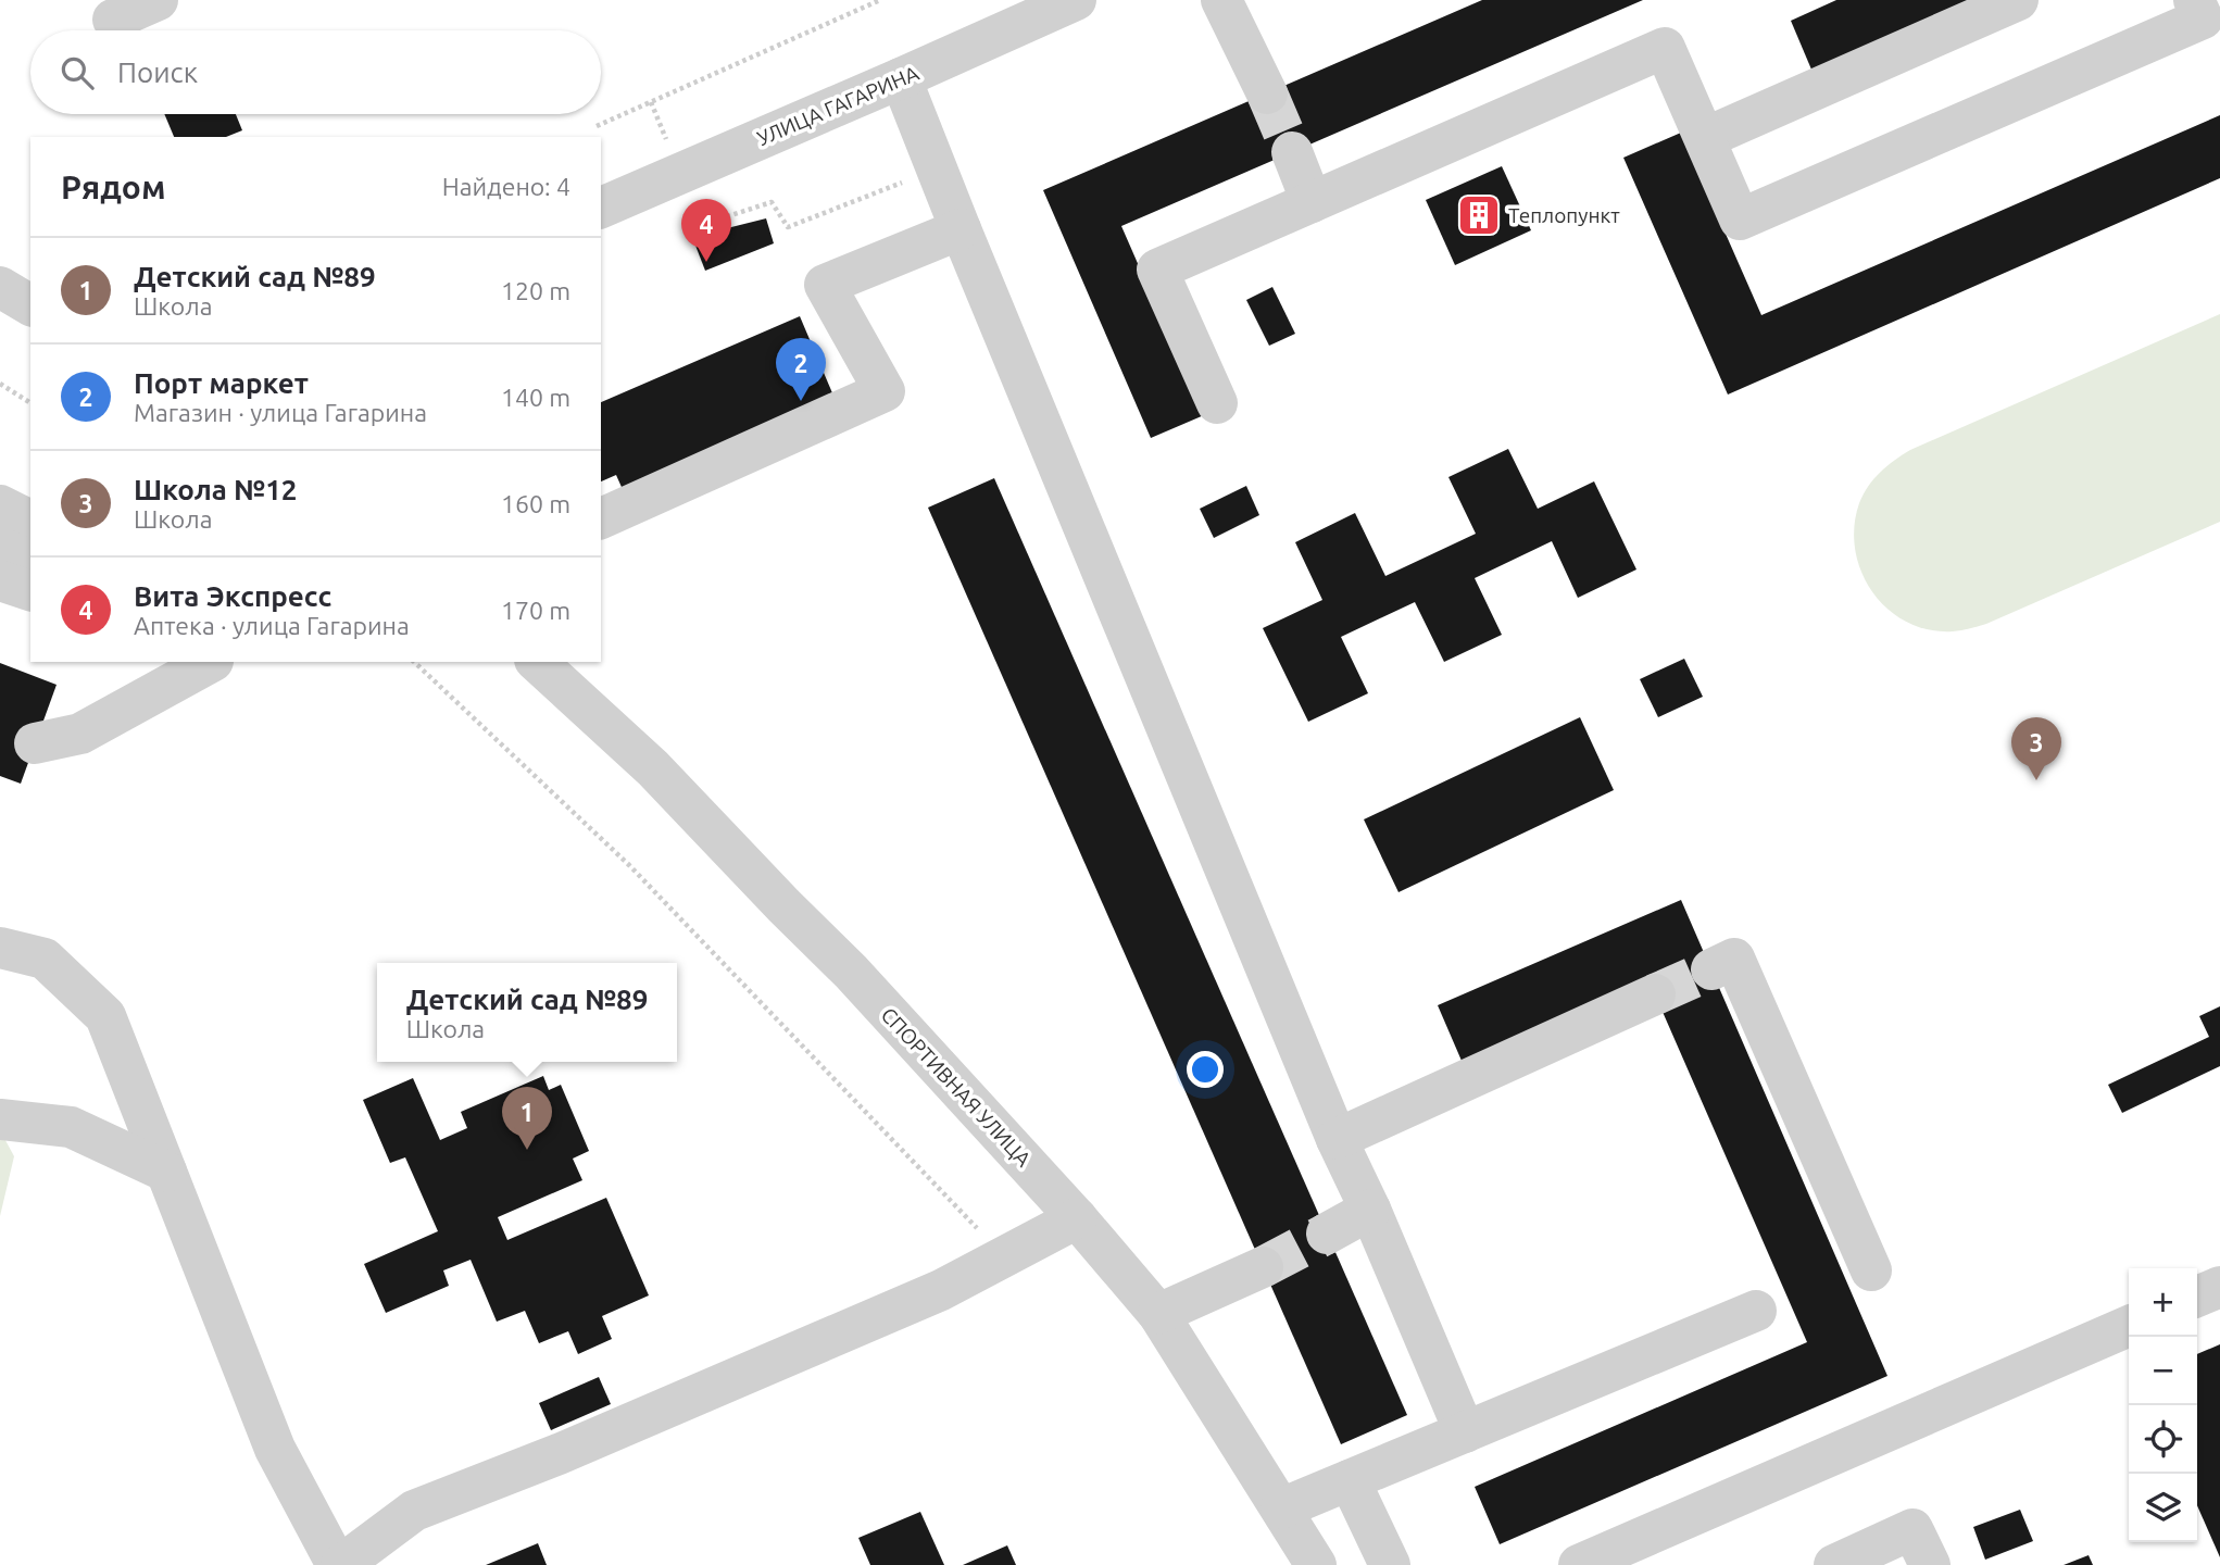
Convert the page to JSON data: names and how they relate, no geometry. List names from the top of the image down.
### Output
{
  "streets": {
    "street": ["УЛИЦА ГАГАРИНА", "СПОРТИВНАЯ УЛИЦА"]
  },
  "places": {
    "building": ["Теплопункт"]
  },
  "page": {
    "search": "Поиск",
    "heading": ["Рядом", "Найдено: 4"],
    "pins": [
      "4",
      "2",
      "3",
      "1"
    ],
    "list": [
      {
        "mark": "1",
        "name": "Детский сад №89",
        "note": "Школа",
        "value": "120 m"
      },
      {
        "mark": "2",
        "name": "Порт маркет",
        "note": "Магазин · улица Гагарина",
        "value": "140 m"
      },
      {
        "mark": "3",
        "name": "Школа №12",
        "note": "Школа",
        "value": "160 m"
      },
      {
        "mark": "4",
        "name": "Вита Экспресс",
        "note": "Аптека · улица Гагарина",
        "value": "170 m"
      }
    ],
    "popup": ["Детский сад №89", "Школа"],
    "map_buttons": ["+", "−"]
  }
}
